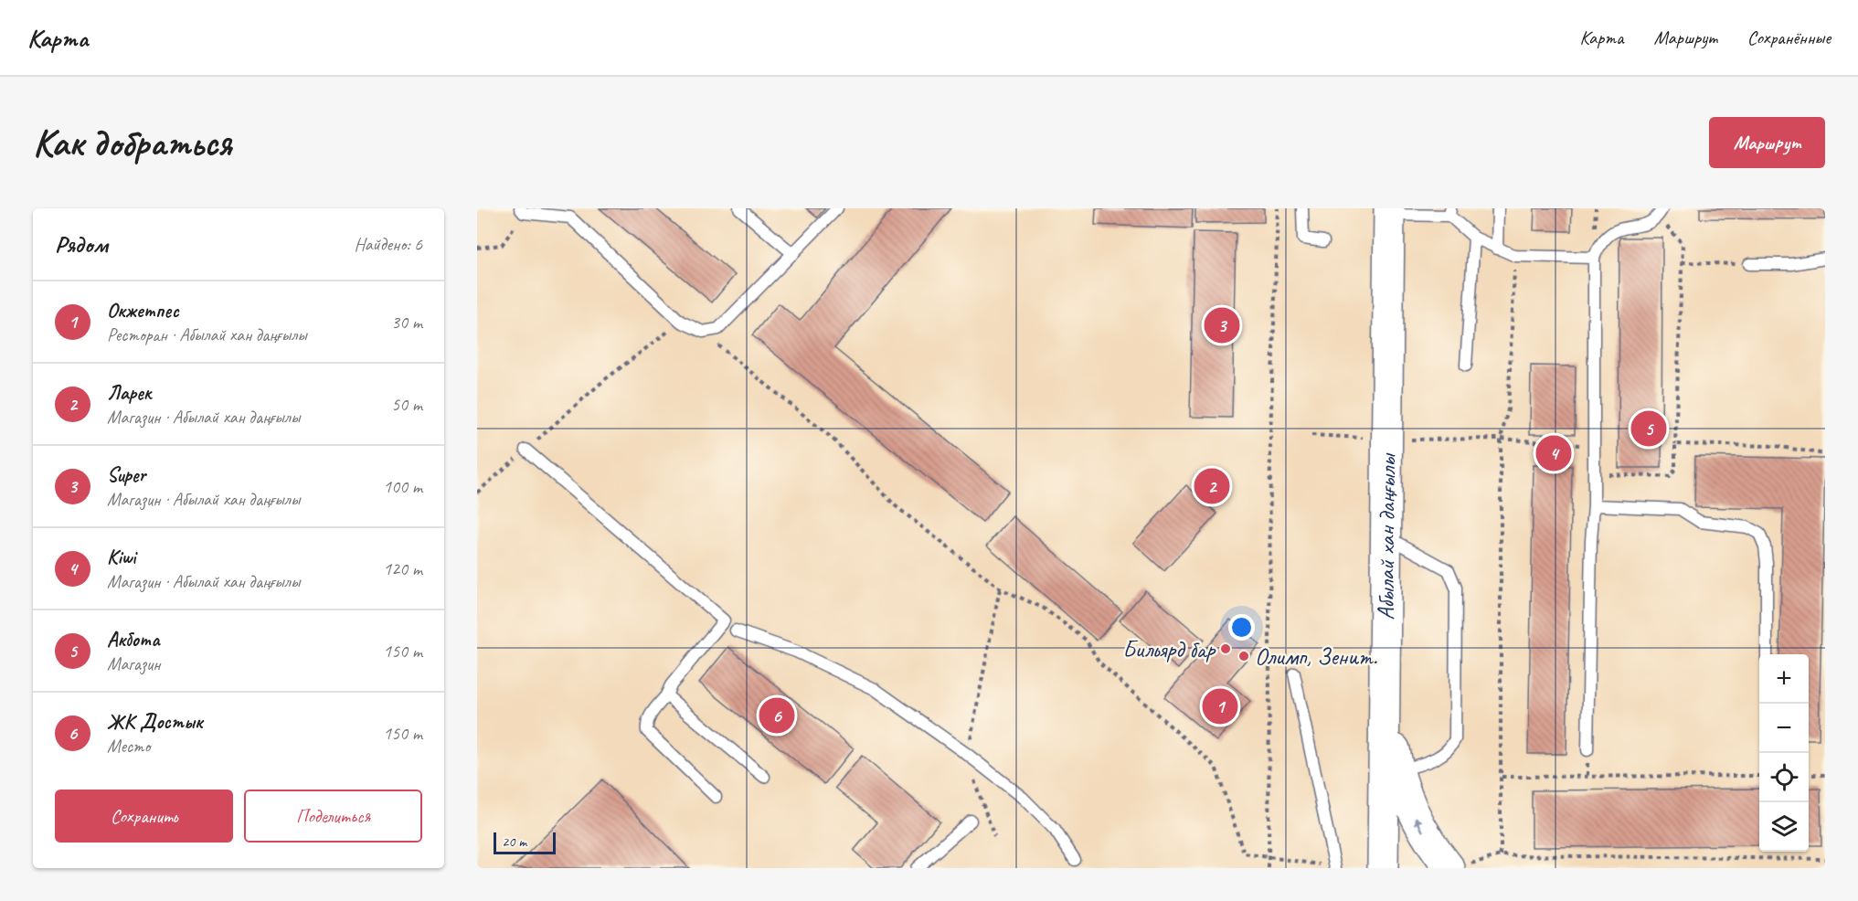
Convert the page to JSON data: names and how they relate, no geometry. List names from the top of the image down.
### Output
{
  "streets": {
    "highway": ["Абылай хан даңғылы"]
  },
  "places": ["Бильярд бар", "Олимп, Зенит."],
  "scale_bar": "20 m",
  "page": {
    "header": "Карта",
    "nav": ["Карта", "Маршрут", "Сохранённые"],
    "buttons": [
      "Маршрут",
      ["Сохранить", "Поделиться"]
    ],
    "title": "Как добраться",
    "heading": ["Рядом", "Найдено: 6"],
    "list": [
      {
        "mark": "1",
        "name": "Окжетпес",
        "note": "Ресторан · Абылай хан даңғылы",
        "value": "30 m"
      },
      {
        "mark": "2",
        "name": "Ларек",
        "note": "Магазин · Абылай хан даңғылы",
        "value": "50 m"
      },
      {
        "mark": "3",
        "name": "Super",
        "note": "Магазин · Абылай хан даңғылы",
        "value": "100 m"
      },
      {
        "mark": "4",
        "name": "Kiwi",
        "note": "Магазин · Абылай хан даңғылы",
        "value": "120 m"
      },
      {
        "mark": "5",
        "name": "Акбота",
        "note": "Магазин",
        "value": "150 m"
      },
      {
        "mark": "6",
        "name": "ЖК Достык",
        "note": "Место",
        "value": "150 m"
      }
    ],
    "pins": [
      "3",
      "5",
      "4",
      "2",
      "1",
      "6"
    ],
    "map_buttons": ["+", "−"],
    "scale": "20 m"
  }
}
